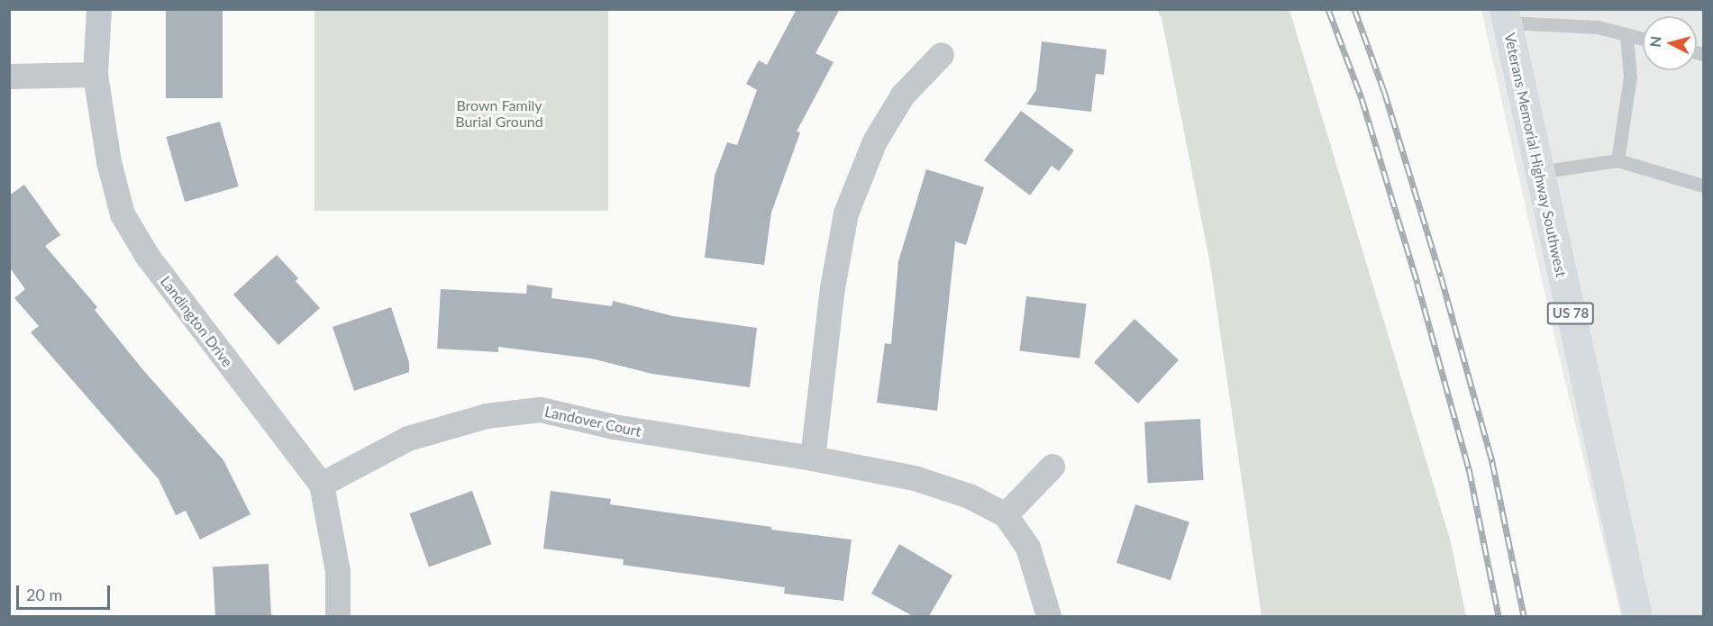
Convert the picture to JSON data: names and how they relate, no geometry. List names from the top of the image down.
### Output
{
  "streets": {
    "main road": ["Veterans Memorial Highway Southwest", "US 78"],
    "street": ["Landington Drive", "Landover Court"]
  },
  "crossings": [
    ["Landington Drive", "Landover Court"]
  ],
  "parks": ["Brown Family Burial Ground"],
  "scale_bar": "20 m",
  "north": "left"
}
